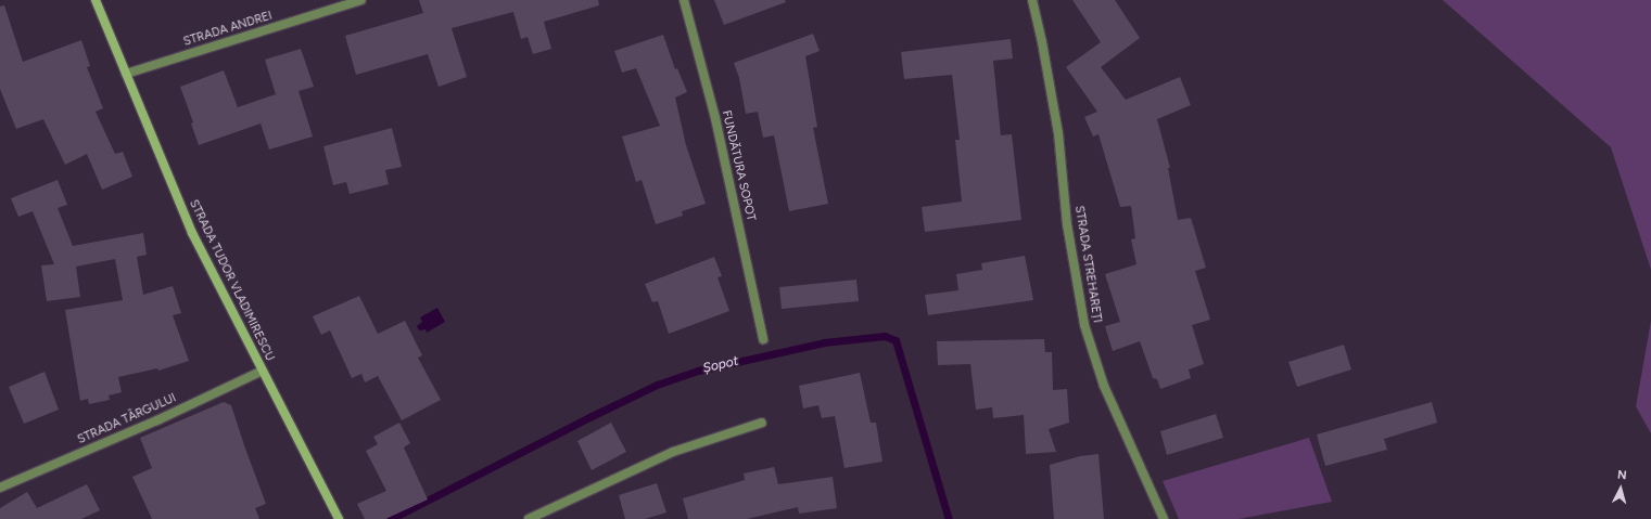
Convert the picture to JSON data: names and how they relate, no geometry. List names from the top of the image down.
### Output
{
  "streets": {
    "main road": ["STRADA TUDOR VLADIMIRESCU"],
    "street": [
      "STRADA ANDREI",
      "FUNDĂTURA SOPOT",
      "STRADA STREHAREȚI",
      "STRADA TÂRGULUI"
    ]
  },
  "crossings": [
    ["STRADA ANDREI", "STRADA TUDOR VLADIMIRESCU"],
    ["STRADA TUDOR VLADIMIRESCU", "STRADA TÂRGULUI"]
  ],
  "water": ["Șopot"],
  "north": "top"
}
